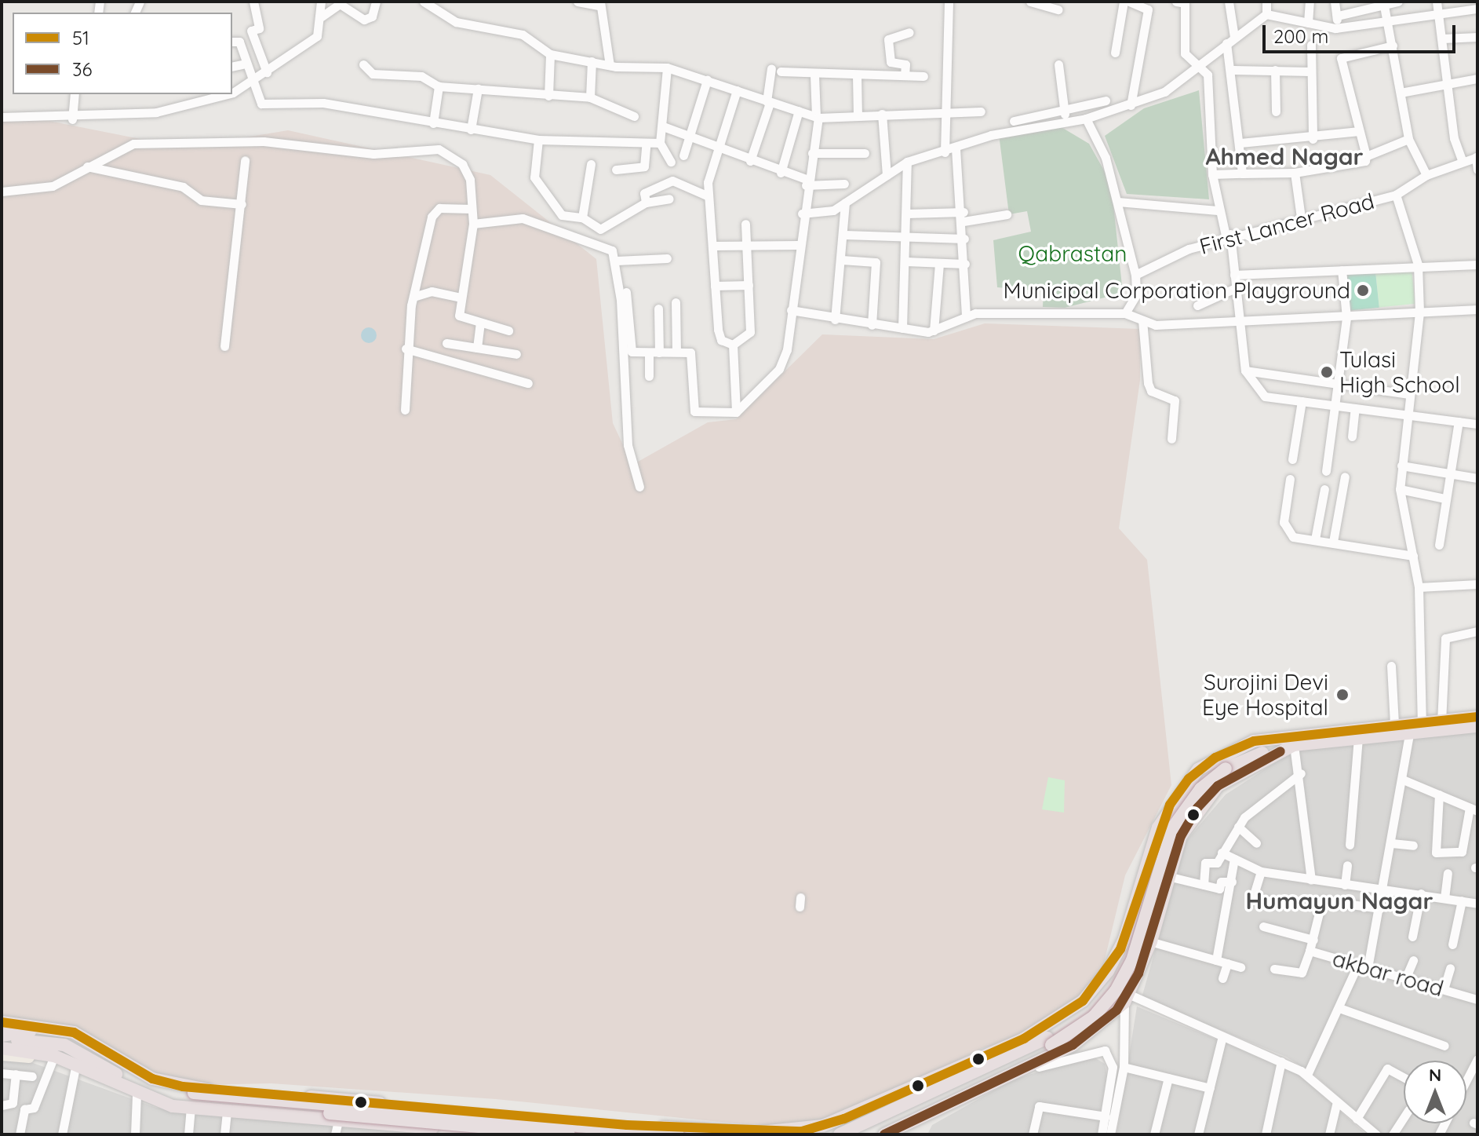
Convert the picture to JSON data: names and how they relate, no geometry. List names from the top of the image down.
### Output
{
  "streets": {
    "street": ["First Lancer Road", "akbar road"]
  },
  "districts": ["Ahmed Nagar", "Humayun Nagar"],
  "parks": ["Qabrastan"],
  "places": ["Municipal Corporation Playground", "Tulasi High School", "Surojini Devi Eye Hospital"],
  "lines": ["transit line 51", "transit line 36"],
  "legend": ["51", "36"],
  "scale_bar": "200 m",
  "north": "top"
}
